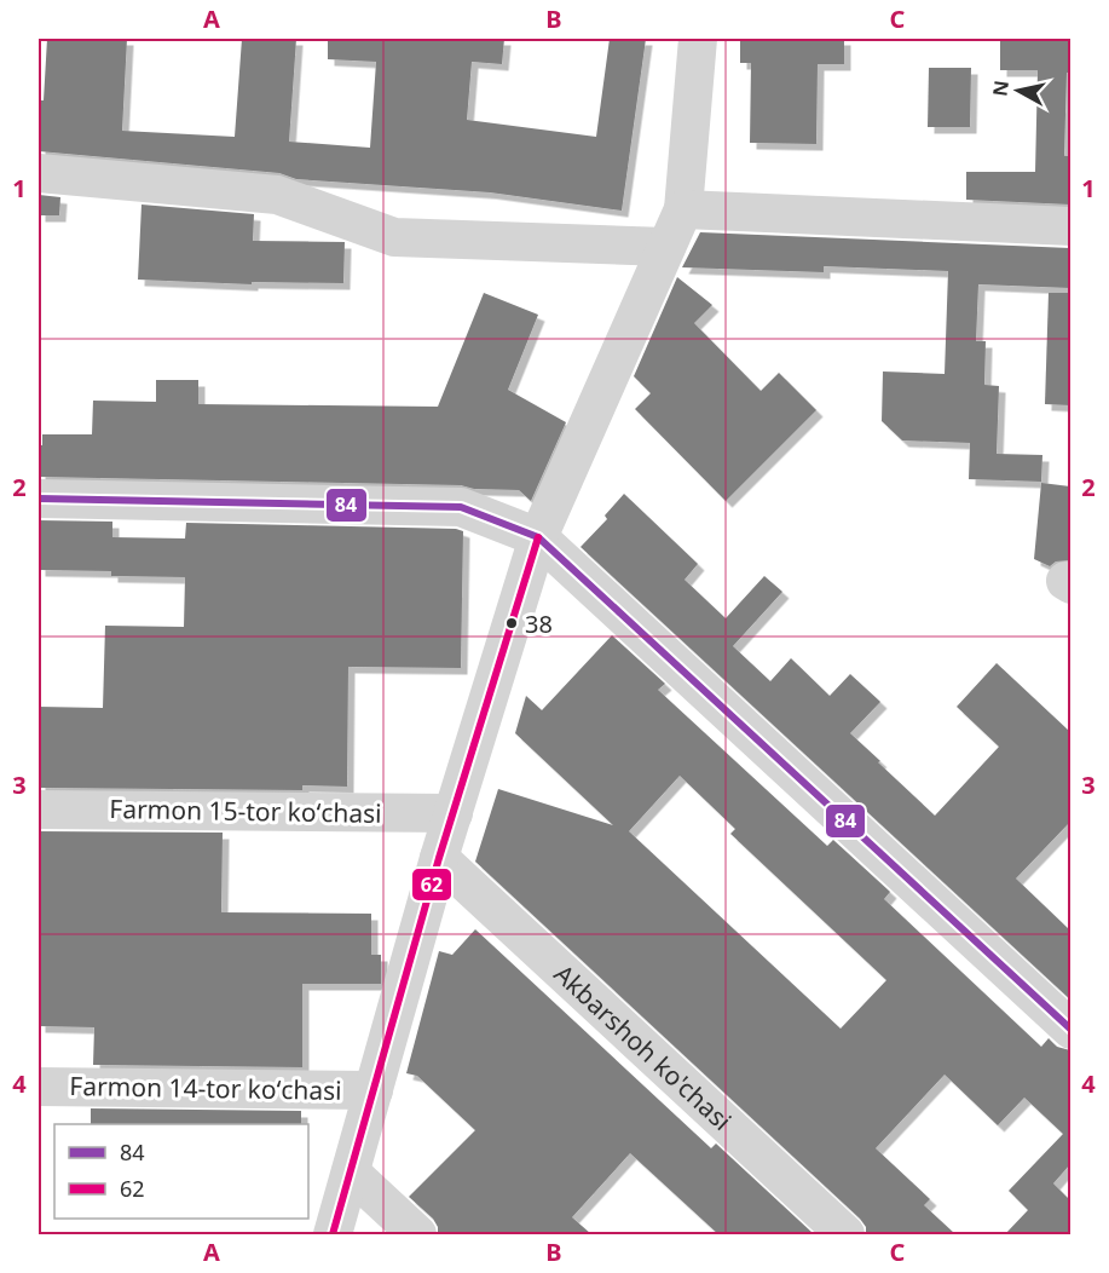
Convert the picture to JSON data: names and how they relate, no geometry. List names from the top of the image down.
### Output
{
  "streets": {
    "street": ["Farmon 15-tor koʻchasi", "Akbarshoh ko'chasi", "Farmon 14-tor koʻchasi"]
  },
  "places": ["38"],
  "lines": ["transit line 84", "transit line 62"],
  "legend": ["84", "62"],
  "north": "left",
  "grid": {
    "columns": ["A", "B", "C"],
    "rows": [
      "1",
      "2",
      "3",
      "4"
    ]
  }
}
